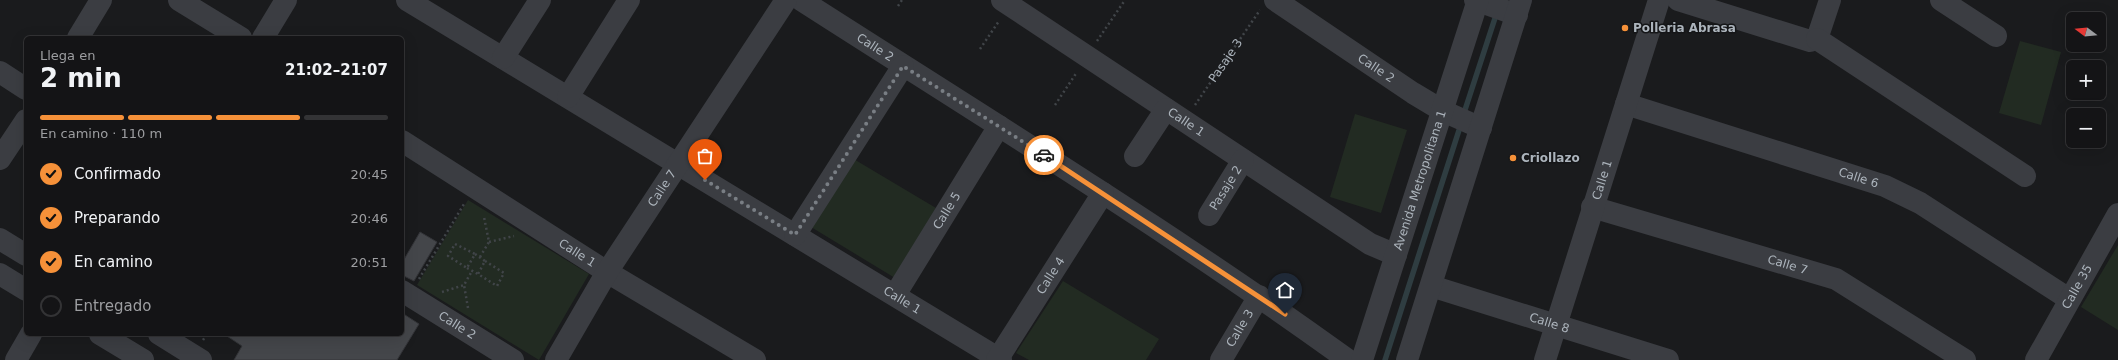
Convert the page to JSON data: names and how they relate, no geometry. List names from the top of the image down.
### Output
{
  "streets": {
    "street": [
      "Calle 2",
      "Calle 1",
      "Calle 6",
      "Avenida Metropolitana 1",
      "Pasaje 2",
      "Calle 7",
      "Calle 5",
      "Calle 4",
      "Calle 35",
      "Calle 8",
      "Calle 3"
    ],
    "path": ["Pasaje 3"]
  },
  "crossings": [
    ["Calle 2", "Pasaje 3"],
    ["Calle 2", "Avenida Metropolitana 1"],
    ["Calle 2", "Calle 5"],
    ["Calle 2", "Calle 4"],
    ["Calle 2", "Calle 3"],
    ["Pasaje 3", "Calle 1"],
    ["Calle 1", "Calle 6"],
    ["Calle 1", "Avenida Metropolitana 1"],
    ["Calle 1", "Pasaje 2"],
    ["Calle 1", "Calle 7"],
    ["Calle 1", "Calle 5"],
    ["Calle 1", "Calle 4"],
    ["Calle 1", "Calle 8"],
    ["Calle 6", "Calle 35"]
  ],
  "places": ["Polleria Abrasa", "Criollazo"],
  "north": "left",
  "page": {
    "map_buttons": ["+", "−"],
    "heading": ["2 min", "Llega en", "21:02–21:07"],
    "bar": "En camino · 110 m",
    "list": [
      ["Confirmado", "20:45"],
      ["Preparando", "20:46"],
      ["En camino", "20:51"],
      "Entregado"
    ]
  }
}
